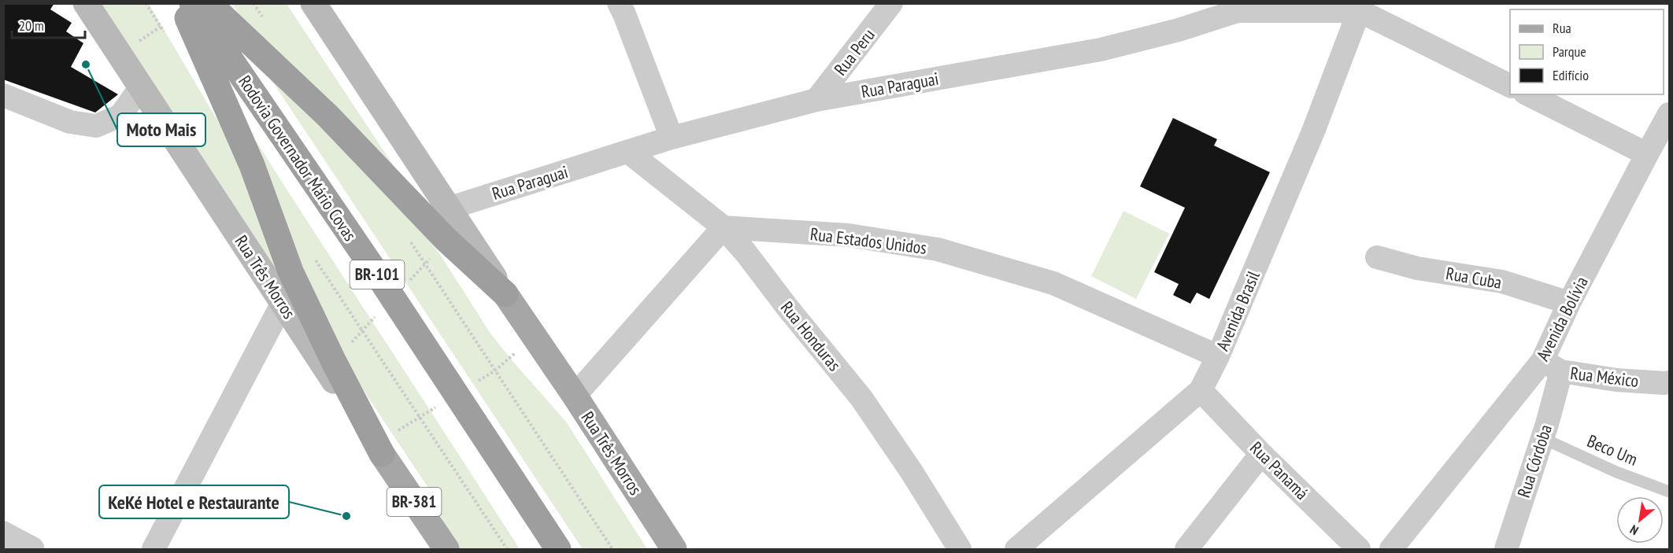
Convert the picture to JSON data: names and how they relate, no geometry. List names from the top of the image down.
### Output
{
  "streets": {
    "highway": ["Rodovia Governador Mário Covas", "BR-101"],
    "main road": ["Rua Três Morros", "BR-381"],
    "street": [
      "Rua Peru",
      "Rua Paraguai",
      "Rua Estados Unidos",
      "Rua Cuba",
      "Avenida Brasil",
      "Avenida Bolívia",
      "Rua Honduras",
      "Rua México",
      "Rua Córdoba",
      "Rua Panamá"
    ],
    "lane": ["Beco Um"]
  },
  "crossings": [
    ["Rua Peru", "Rua Paraguai"],
    ["Rua Paraguai", "Rua Três Morros"],
    ["Rua Paraguai", "Avenida Brasil"],
    ["Rua Paraguai", "Rua Honduras"],
    ["Rua Estados Unidos", "Avenida Brasil"],
    ["Rua Estados Unidos", "Rua Honduras"],
    ["Rua Cuba", "Avenida Bolívia"],
    ["Avenida Brasil", "Rua Panamá"],
    ["Avenida Bolívia", "Rua México"],
    ["Avenida Bolívia", "Rua Córdoba"],
    ["Rua México", "Rua Córdoba"],
    ["Beco Um", "Rua Córdoba"]
  ],
  "places": ["Moto Mais", "KeKé Hotel e Restaurante"],
  "legend": ["Rua", "Parque", "Edifício"],
  "scale_bar": "20 m",
  "north": "bottom left"
}
